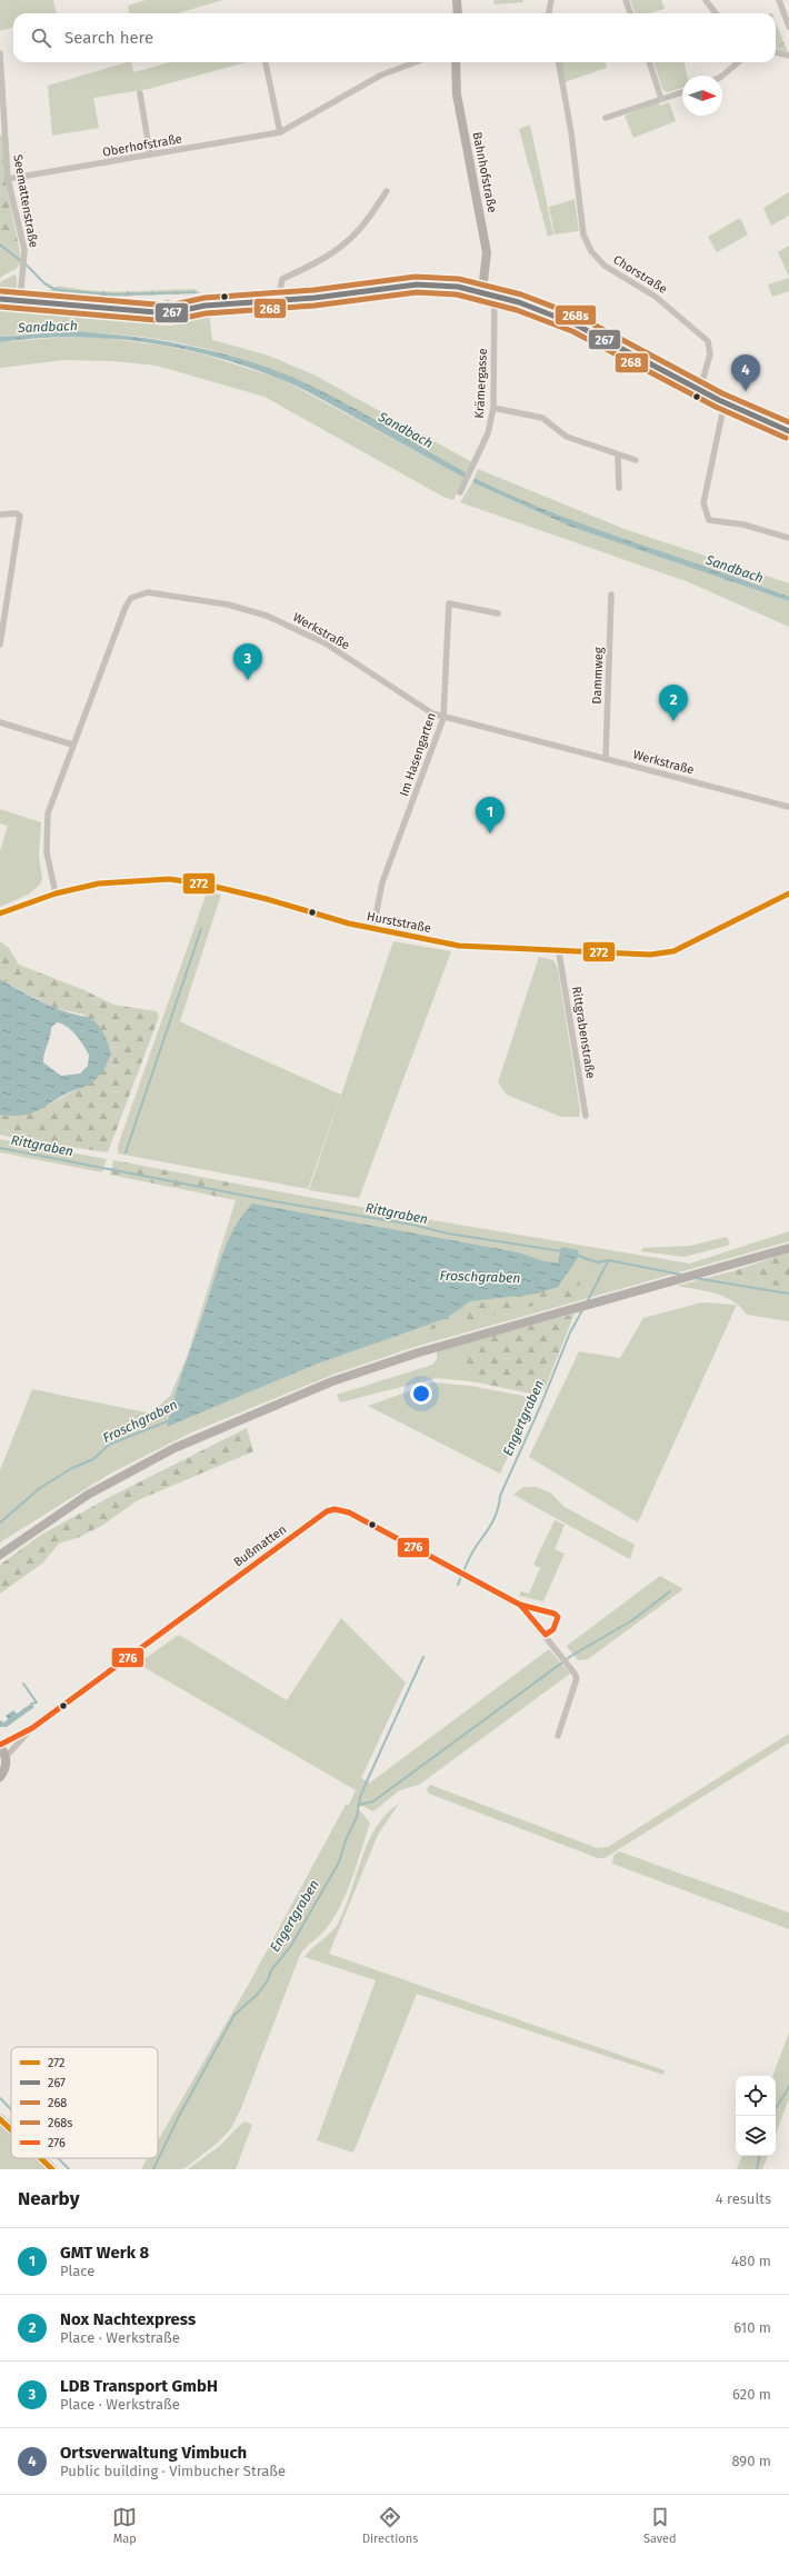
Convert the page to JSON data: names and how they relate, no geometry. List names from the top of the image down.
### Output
{
  "streets": {
    "street": [
      "Oberhofstraße",
      "Bahnhofstraße",
      "Seemattenstraße",
      "Chorstraße",
      "Krämergasse",
      "Werkstraße",
      "Dammweg",
      "Im Hasengarten",
      "Hurststraße",
      "Rittgrabenstraße",
      "Bußmatten"
    ]
  },
  "crossings": [
    ["Oberhofstraße", "Seemattenstraße"],
    ["Werkstraße", "Dammweg"],
    ["Werkstraße", "Im Hasengarten"],
    ["Werkstraße", "Hurststraße"],
    ["Im Hasengarten", "Hurststraße"],
    ["Hurststraße", "Rittgrabenstraße"]
  ],
  "water": [
    "Sandbach",
    "Rittgraben",
    "Froschgraben",
    "Engertgraben"
  ],
  "lines": [
    "transit line 268s",
    "transit line 267",
    "transit line 268",
    "transit line 272",
    "transit line 276"
  ],
  "legend": [
    "272",
    "267",
    "268",
    "268s",
    "276"
  ],
  "north": "right",
  "page": {
    "search": "Search here",
    "pins": [
      "4",
      "3",
      "2",
      "1"
    ],
    "heading": ["Nearby", "4 results"],
    "list": [
      {
        "mark": "1",
        "name": "GMT Werk 8",
        "note": "Place",
        "value": "480 m"
      },
      {
        "mark": "2",
        "name": "Nox Nachtexpress",
        "note": "Place · Werkstraße",
        "value": "610 m"
      },
      {
        "mark": "3",
        "name": "LDB Transport GmbH",
        "note": "Place · Werkstraße",
        "value": "620 m"
      },
      {
        "mark": "4",
        "name": "Ortsverwaltung Vimbuch",
        "note": "Public building · Vimbucher Straße",
        "value": "890 m"
      }
    ],
    "nav": ["Map", "Directions", "Saved"]
  }
}
